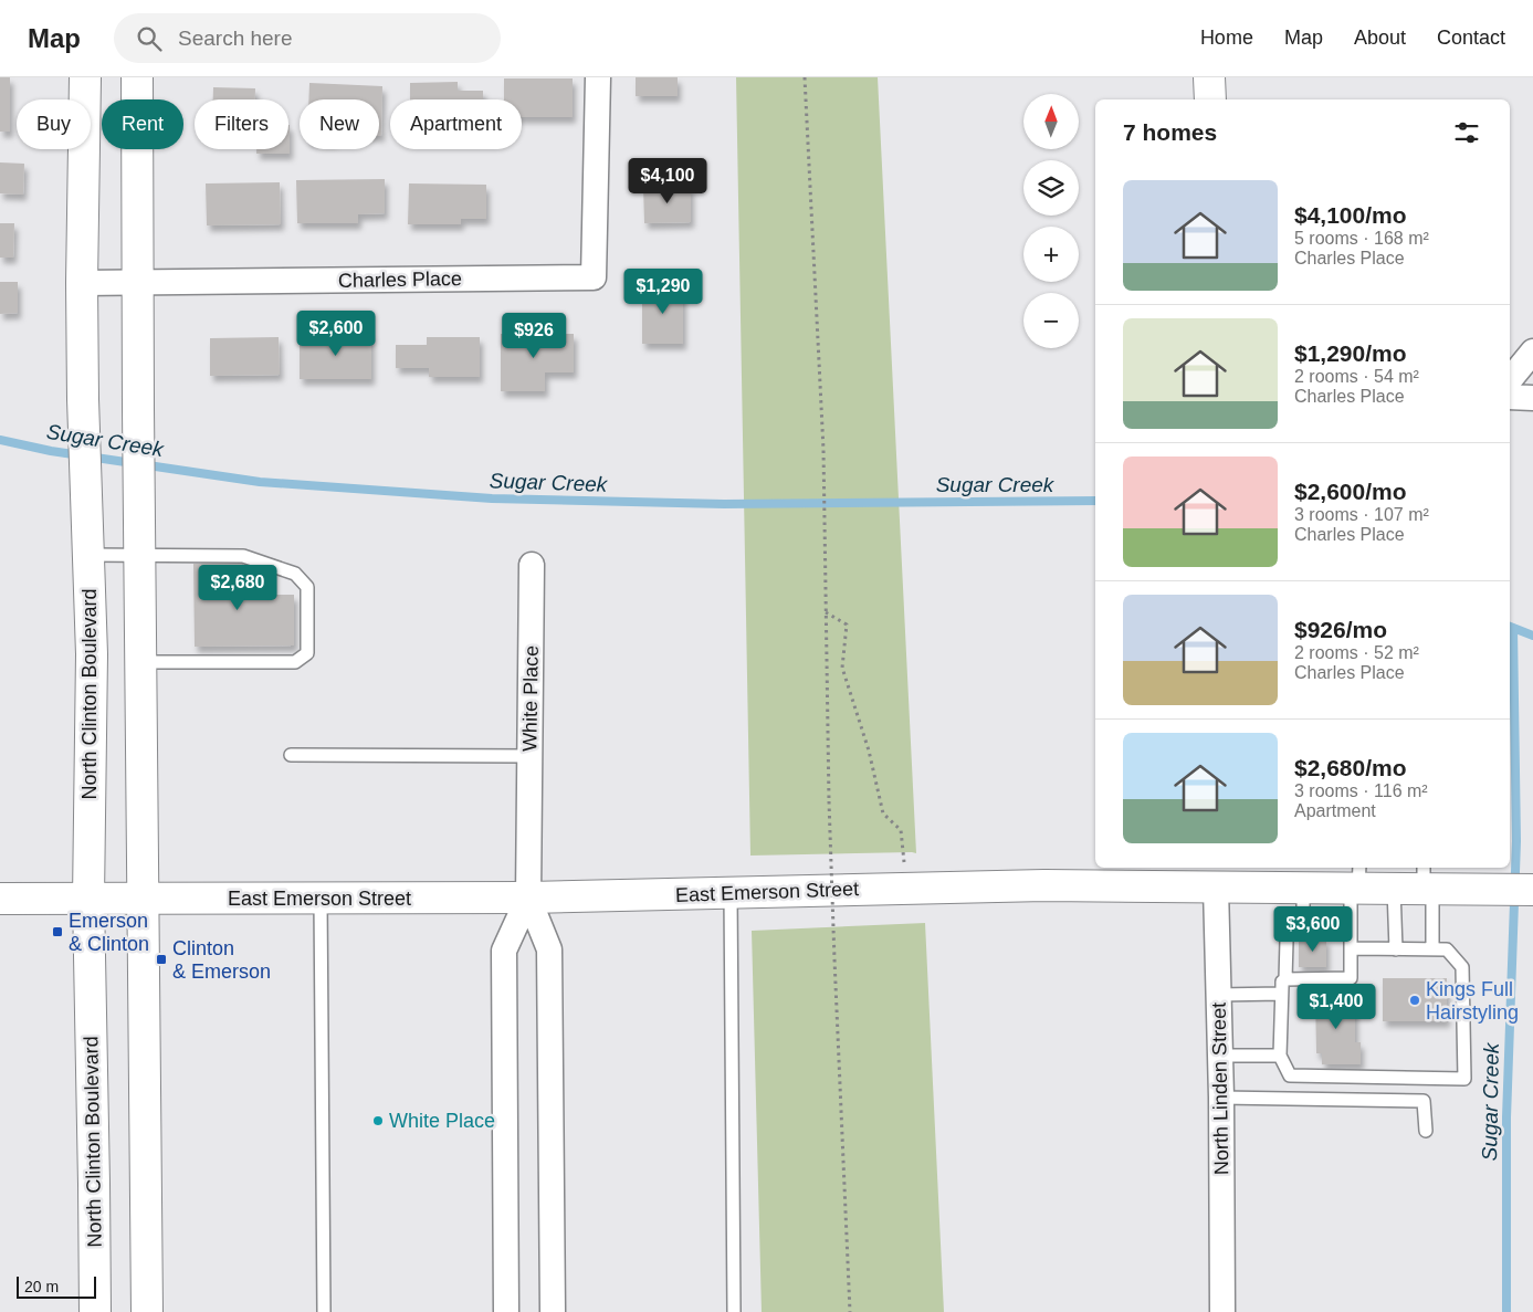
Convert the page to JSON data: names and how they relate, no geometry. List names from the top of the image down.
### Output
{
  "streets": {
    "street": [
      "Charles Place",
      "North Clinton Boulevard",
      "White Place",
      "East Emerson Street",
      "North Linden Street"
    ]
  },
  "crossings": [
    ["Charles Place", "North Clinton Boulevard"],
    ["North Clinton Boulevard", "East Emerson Street"],
    ["White Place", "East Emerson Street"],
    ["East Emerson Street", "North Linden Street"]
  ],
  "water": ["Sugar Creek"],
  "places": {
    "transit": ["Emerson & Clinton", "Clinton & Emerson"],
    "other": ["Kings Full Hairstyling", "White Place"]
  },
  "scale_bar": "20 m",
  "north": "top",
  "page": {
    "header": "Map",
    "search": "Search here",
    "nav": [
      "Home",
      "Map",
      "About",
      "Contact"
    ],
    "map_buttons": ["+", "−"],
    "chip": [
      "Buy",
      "Rent",
      "Filters",
      "New",
      "Apartment"
    ],
    "heading": "7 homes",
    "price": [
      "$4,100",
      "$1,290",
      "$2,600",
      "$926",
      "$2,680",
      "$3,600",
      "$1,400"
    ],
    "list": [
      {
        "name": "$4,100/mo",
        "note": "5 rooms · 168 m² · Charles Place"
      },
      {
        "name": "$1,290/mo",
        "note": "2 rooms · 54 m² · Charles Place"
      },
      {
        "name": "$2,600/mo",
        "note": "3 rooms · 107 m² · Charles Place"
      },
      {
        "name": "$926/mo",
        "note": "2 rooms · 52 m² · Charles Place"
      },
      {
        "name": "$2,680/mo",
        "note": "3 rooms · 116 m² · Apartment"
      }
    ],
    "scale": "20 m"
  }
}
